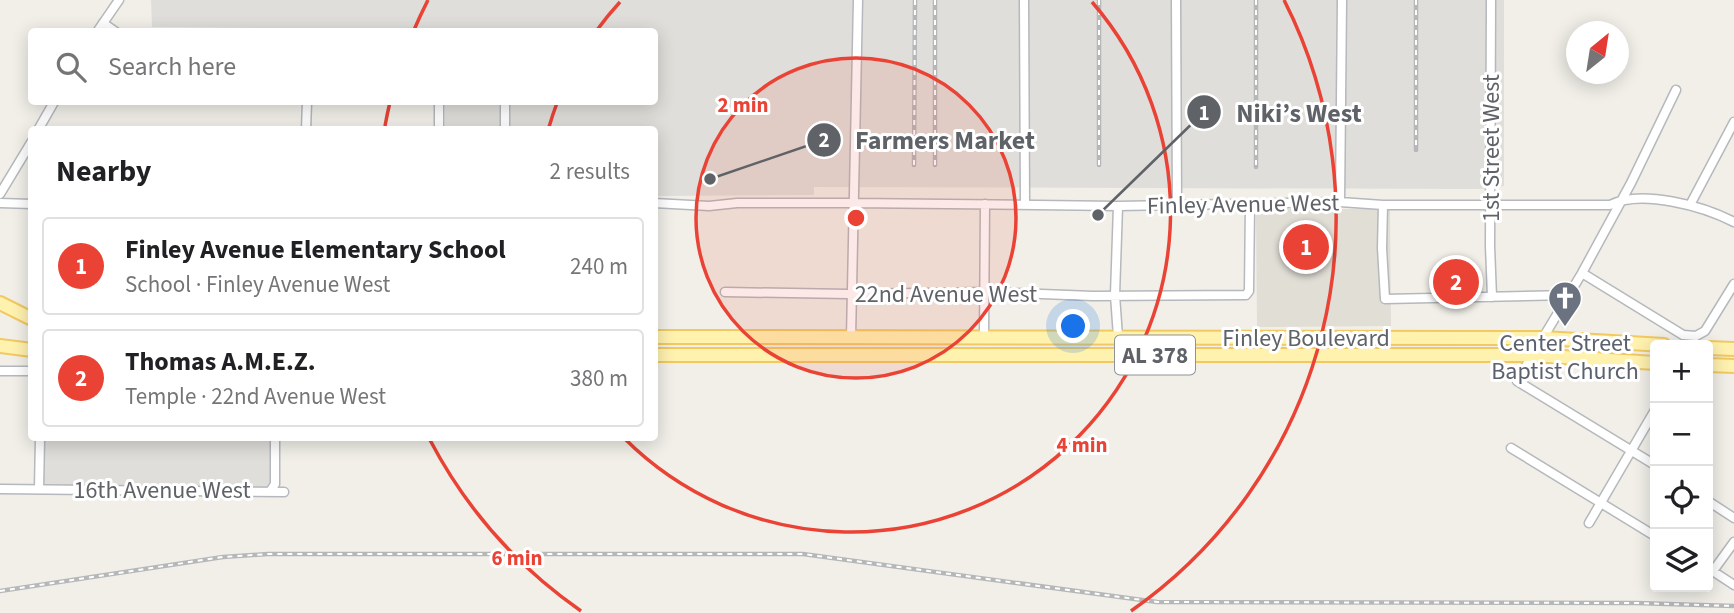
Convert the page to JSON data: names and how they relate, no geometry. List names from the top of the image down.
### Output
{
  "streets": {
    "main road": ["Finley Boulevard", "AL 378"],
    "street": [
      "1st Street West",
      "Finley Avenue West",
      "22nd Avenue West",
      "16th Avenue West"
    ]
  },
  "crossings": [
    ["1st Street West", "Finley Avenue West"],
    ["Finley Avenue West", "22nd Avenue West"]
  ],
  "places": {
    "other": ["Farmers Market", "Niki’s West"],
    "church": ["Center Street Baptist Church"]
  },
  "north": "top right",
  "page": {
    "search": "Search here",
    "heading": ["Nearby", "2 results"],
    "list": [
      {
        "mark": "1",
        "name": "Finley Avenue Elementary School",
        "note": "School · Finley Avenue West",
        "value": "240 m"
      },
      {
        "mark": "2",
        "name": "Thomas A.M.E.Z.",
        "note": "Temple · 22nd Avenue West",
        "value": "380 m"
      }
    ],
    "pins": ["1", "2"],
    "map_buttons": ["+", "−"]
  },
  "rings": ["2 min", "4 min", "6 min"]
}
